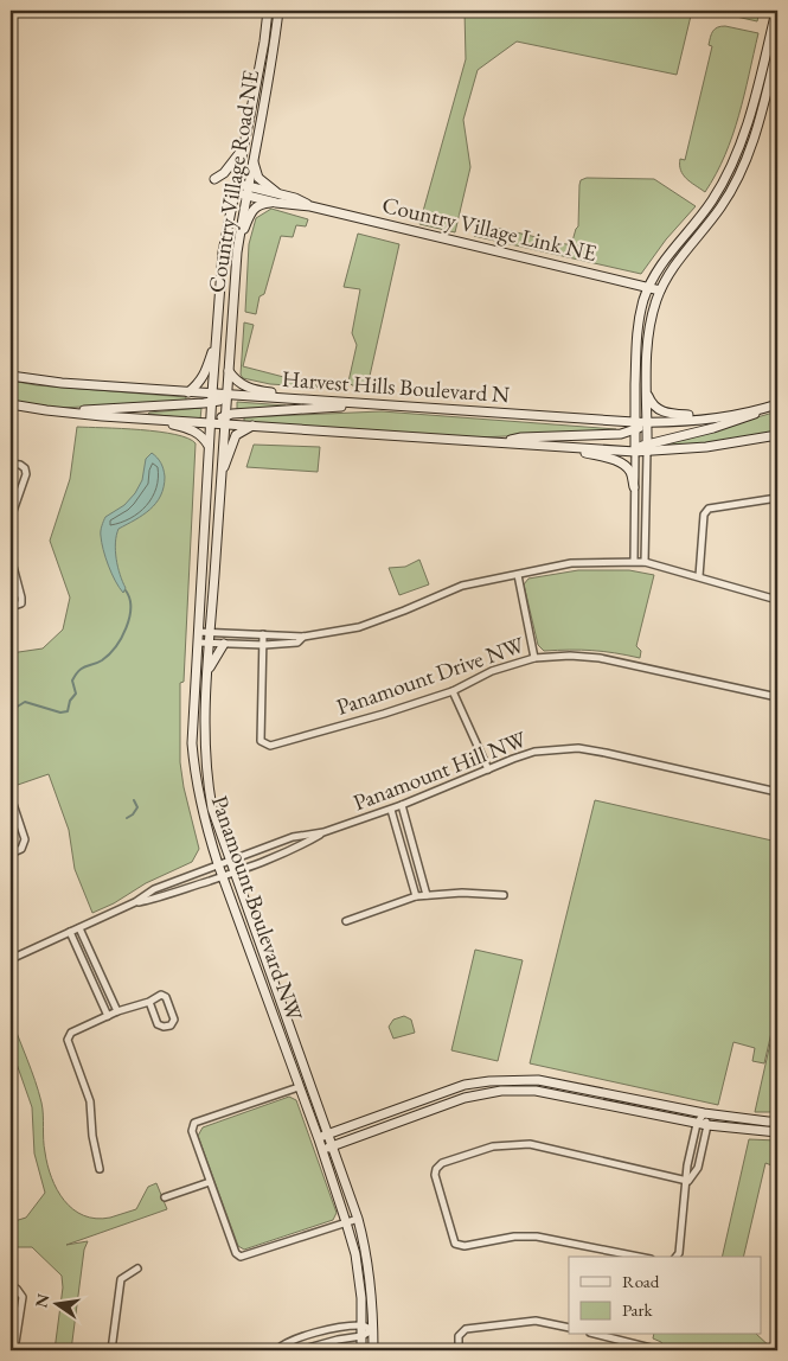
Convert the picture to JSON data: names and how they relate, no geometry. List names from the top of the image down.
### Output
{
  "streets": {
    "street": [
      "Country Village Road NE",
      "Country Village Link NE",
      "Harvest Hills Boulevard N",
      "Panamount Drive NW",
      "Panamount Hill NW",
      "Panamount Boulevard NW"
    ]
  },
  "crossings": [
    ["Country Village Road NE", "Country Village Link NE"],
    ["Country Village Road NE", "Harvest Hills Boulevard N"],
    ["Country Village Road NE", "Panamount Boulevard NW"],
    ["Harvest Hills Boulevard N", "Panamount Boulevard NW"],
    ["Panamount Hill NW", "Panamount Boulevard NW"]
  ],
  "legend": ["Road", "Park"],
  "north": "left"
}
